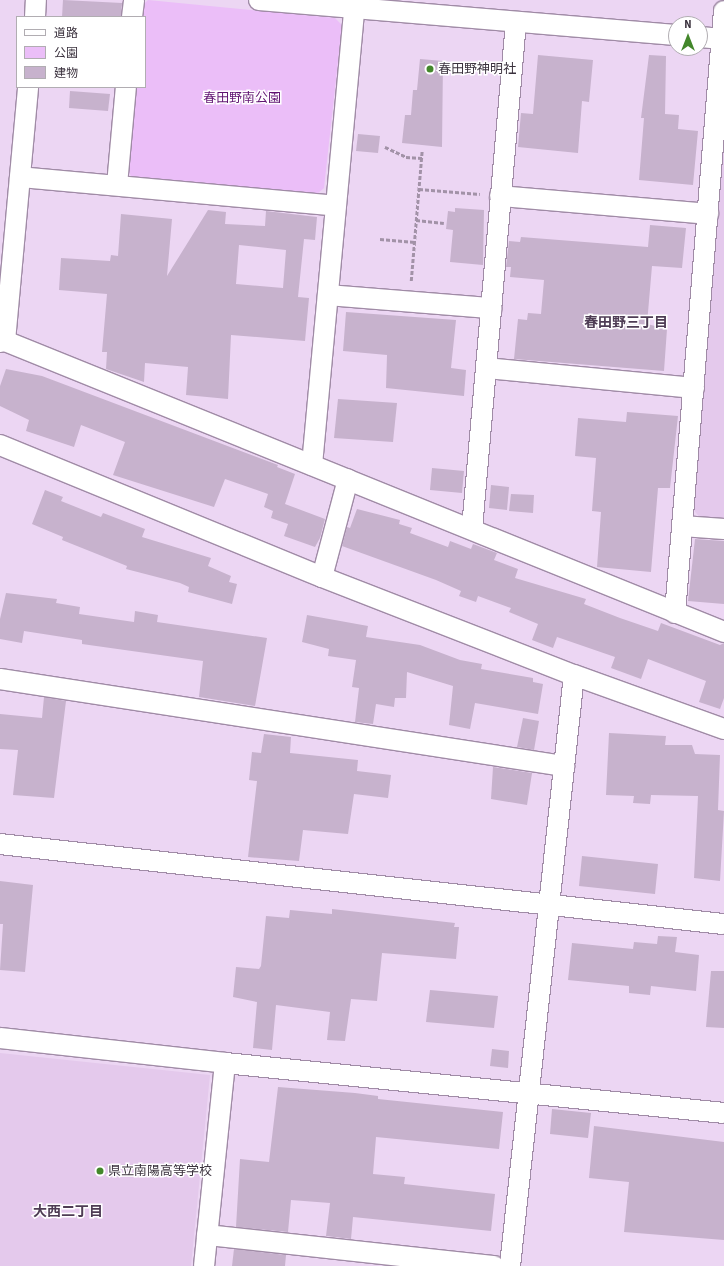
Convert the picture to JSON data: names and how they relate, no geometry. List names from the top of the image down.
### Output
{
  "districts": ["春田野三丁目", "大西二丁目"],
  "parks": ["春田野南公園"],
  "places": ["春田野神明社", "県立南陽高等学校"],
  "legend": ["道路", "公園", "建物"],
  "north": "top"
}
